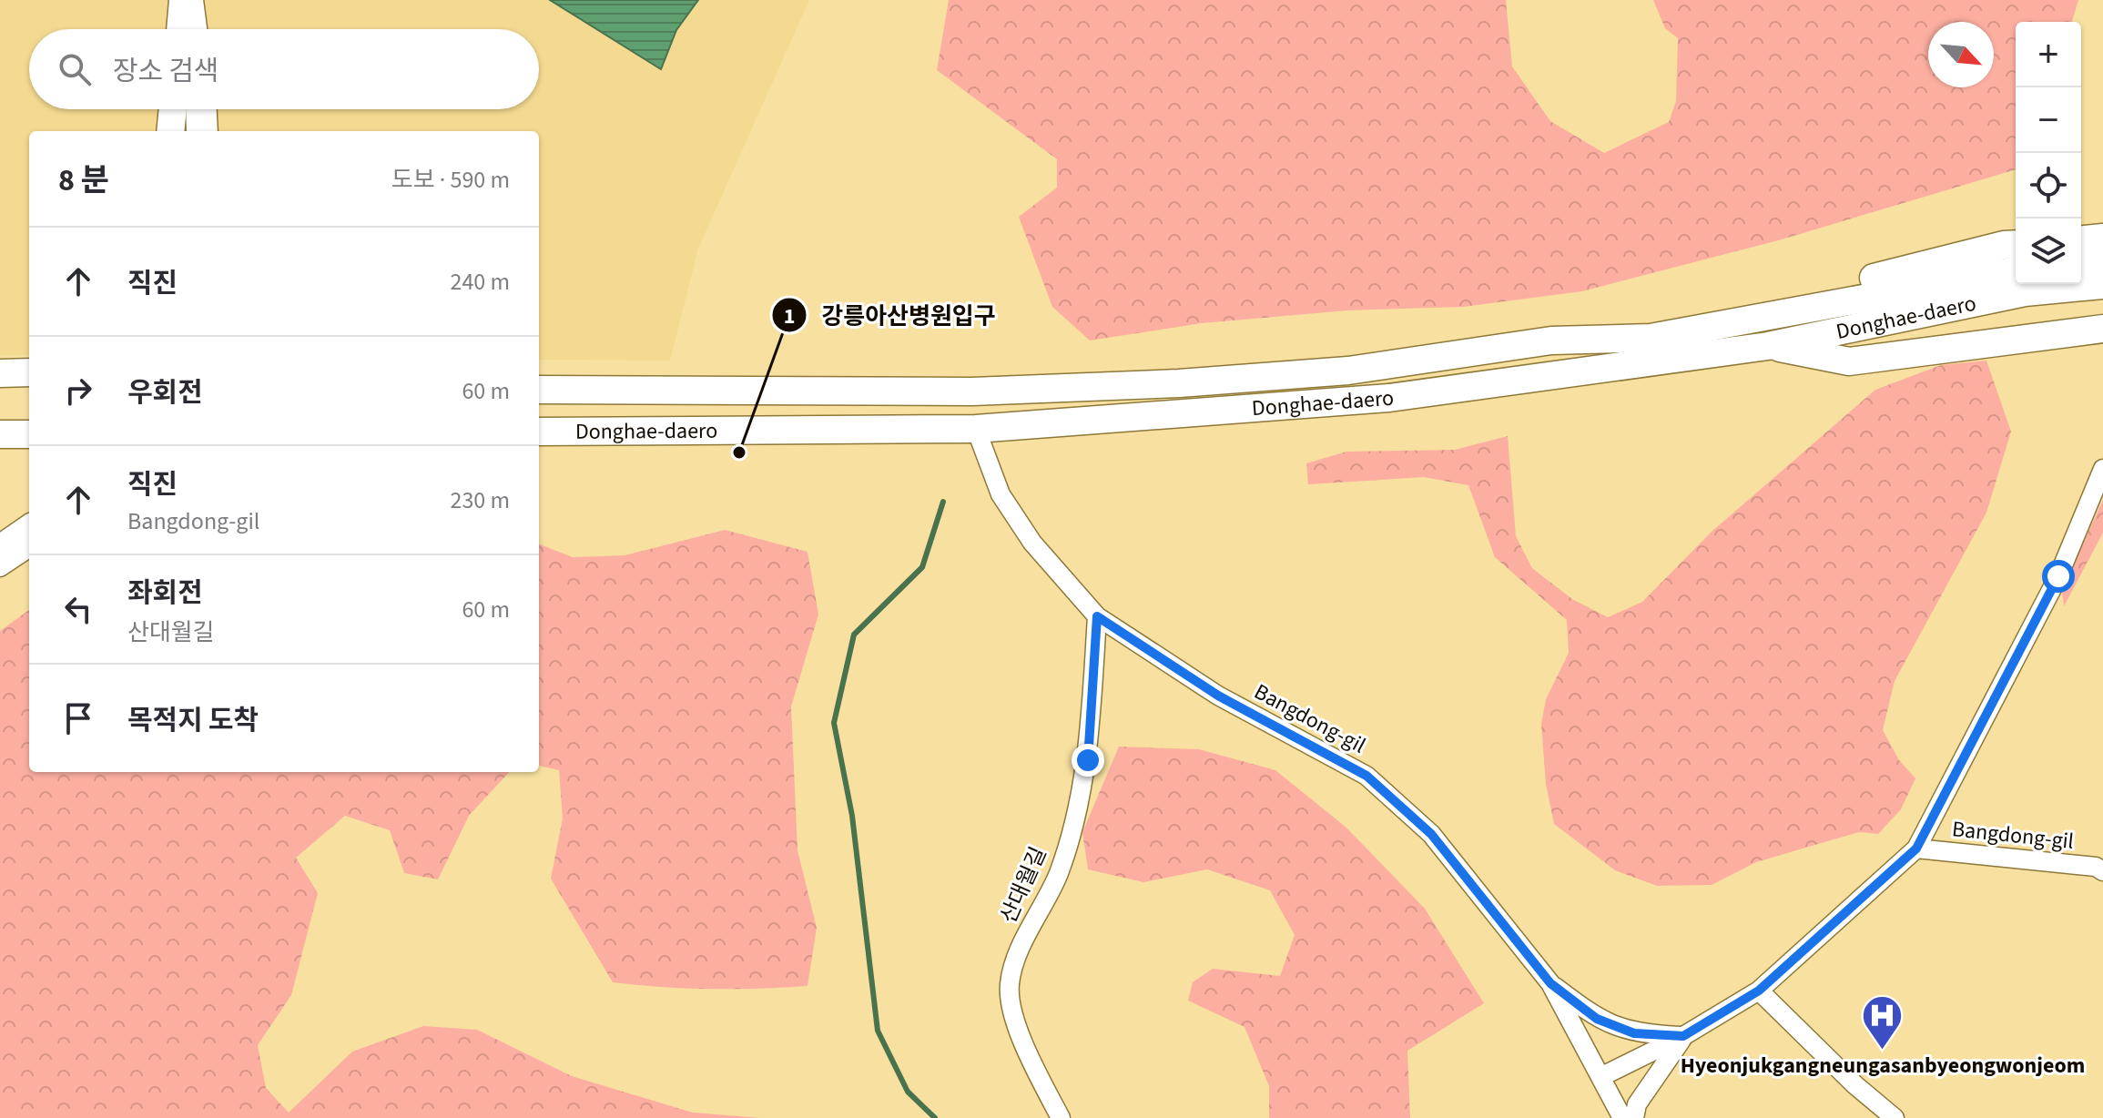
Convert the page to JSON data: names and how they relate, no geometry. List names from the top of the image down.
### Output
{
  "streets": {
    "highway": ["Donghae-daero"],
    "street": ["Bangdong-gil", "산대월길"]
  },
  "crossings": [
    ["Donghae-daero", "Bangdong-gil"],
    ["Bangdong-gil", "산대월길"]
  ],
  "places": {
    "other": ["강릉아산병원입구"],
    "hospital": ["Hyeonjukgangneungasanbyeongwonjeom"]
  },
  "north": "bottom right",
  "page": {
    "map_buttons": ["+", "−"],
    "search": "장소 검색",
    "heading": ["8 분", "도보 · 590 m"],
    "list": [
      ["직진", "240 m"],
      ["우회전", "60 m"],
      ["직진", "Bangdong-gil", "230 m"],
      ["좌회전", "산대월길", "60 m"],
      "목적지 도착"
    ]
  }
}
